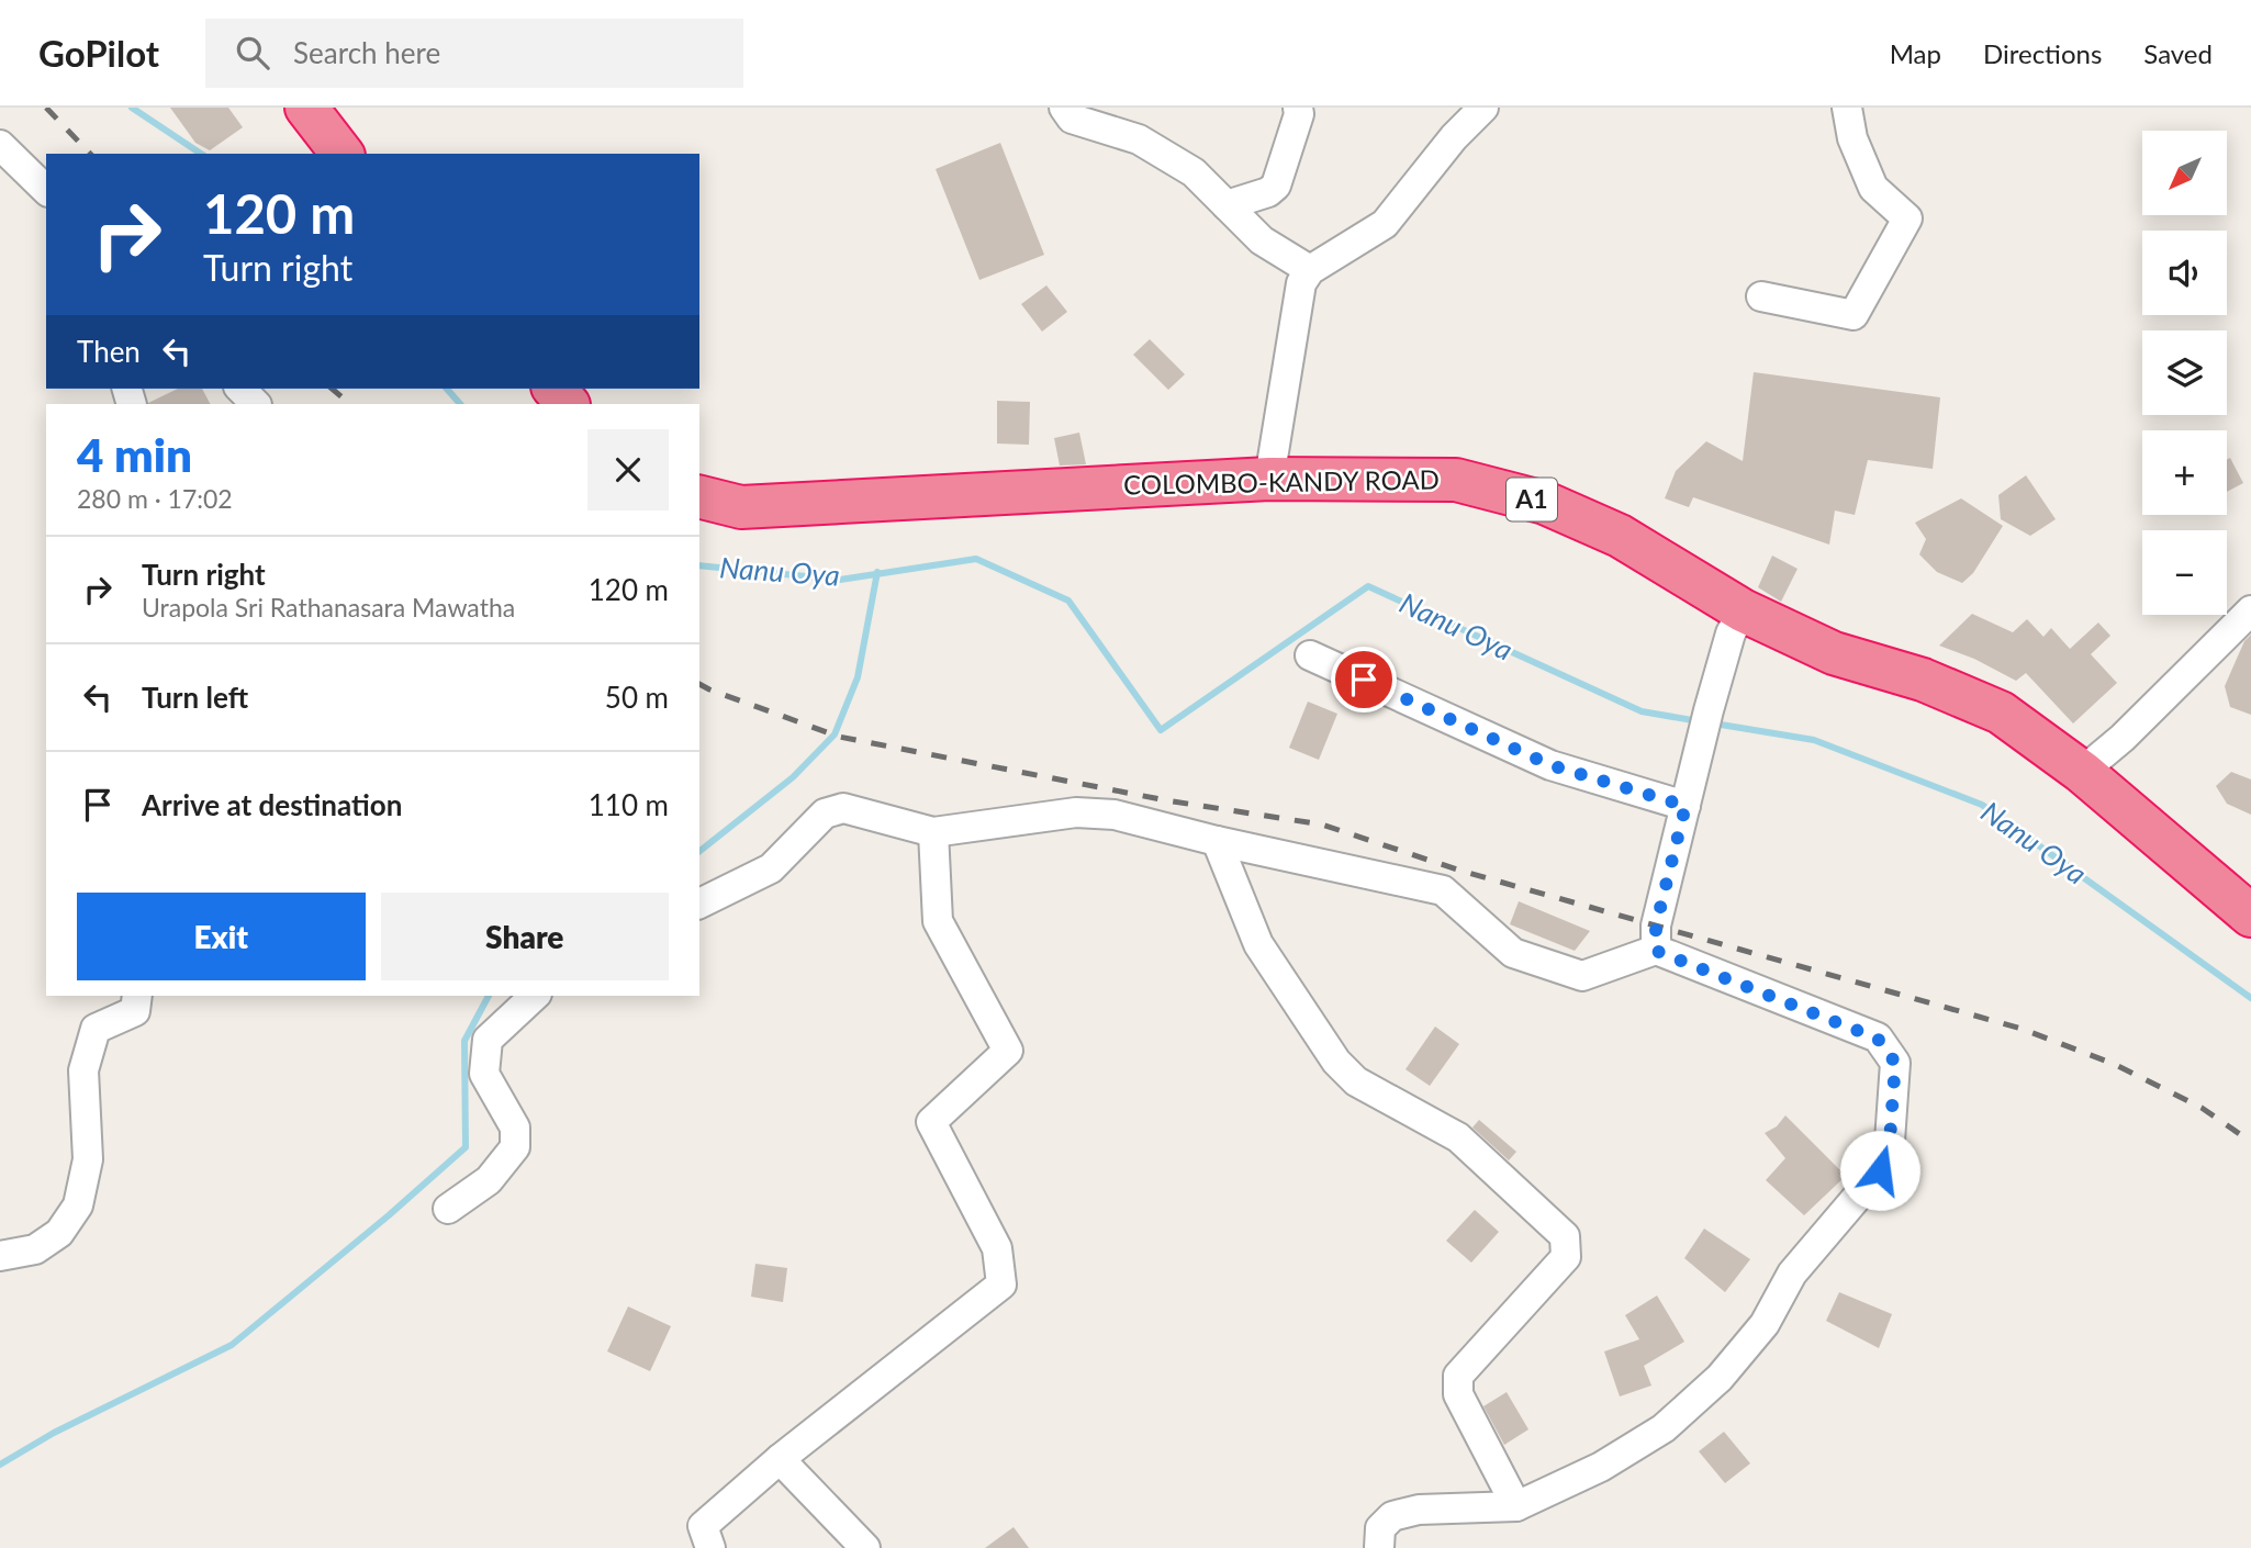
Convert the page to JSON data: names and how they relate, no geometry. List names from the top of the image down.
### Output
{
  "streets": {
    "highway": ["COLOMBO-KANDY ROAD", "A1"]
  },
  "water": ["Nanu Oya"],
  "north": "bottom left",
  "page": {
    "header": "GoPilot",
    "search": "Search here",
    "nav": ["Map", "Directions", "Saved"],
    "map_buttons": ["+", "−"],
    "turn": ["120 m", "Turn right"],
    "then": "Then",
    "heading": ["4 min", "280 m · 17:02"],
    "list": [
      {
        "name": "Turn right",
        "note": "Urapola Sri Rathanasara Mawatha",
        "value": "120 m"
      },
      {
        "name": "Turn left",
        "value": "50 m"
      },
      {
        "name": "Arrive at destination",
        "value": "110 m"
      }
    ],
    "buttons": ["Exit", "Share"]
  }
}
